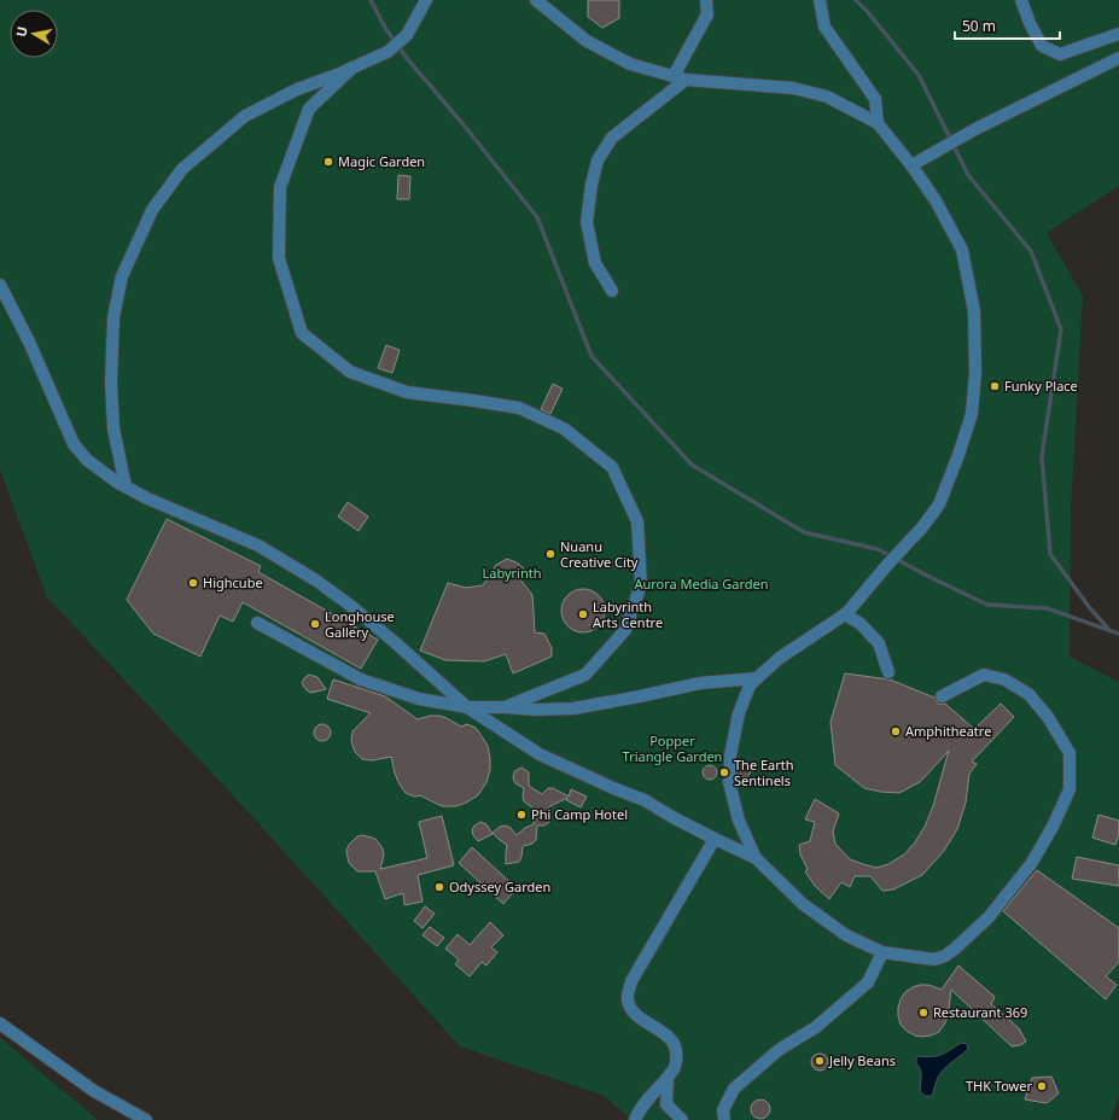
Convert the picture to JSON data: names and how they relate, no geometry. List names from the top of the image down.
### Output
{
  "parks": ["Labyrinth", "Aurora Media Garden", "Popper Triangle Garden"],
  "places": [
    "Magic Garden",
    "Funky Place",
    "Nuanu Creative City",
    "Highcube",
    "Labyrinth Arts Centre",
    "Longhouse Gallery",
    "Amphitheatre",
    "The Earth Sentinels",
    "Phi Camp Hotel",
    "Odyssey Garden",
    "Restaurant 369",
    "Jelly Beans",
    "THK Tower"
  ],
  "scale_bar": "50 m",
  "north": "left"
}
